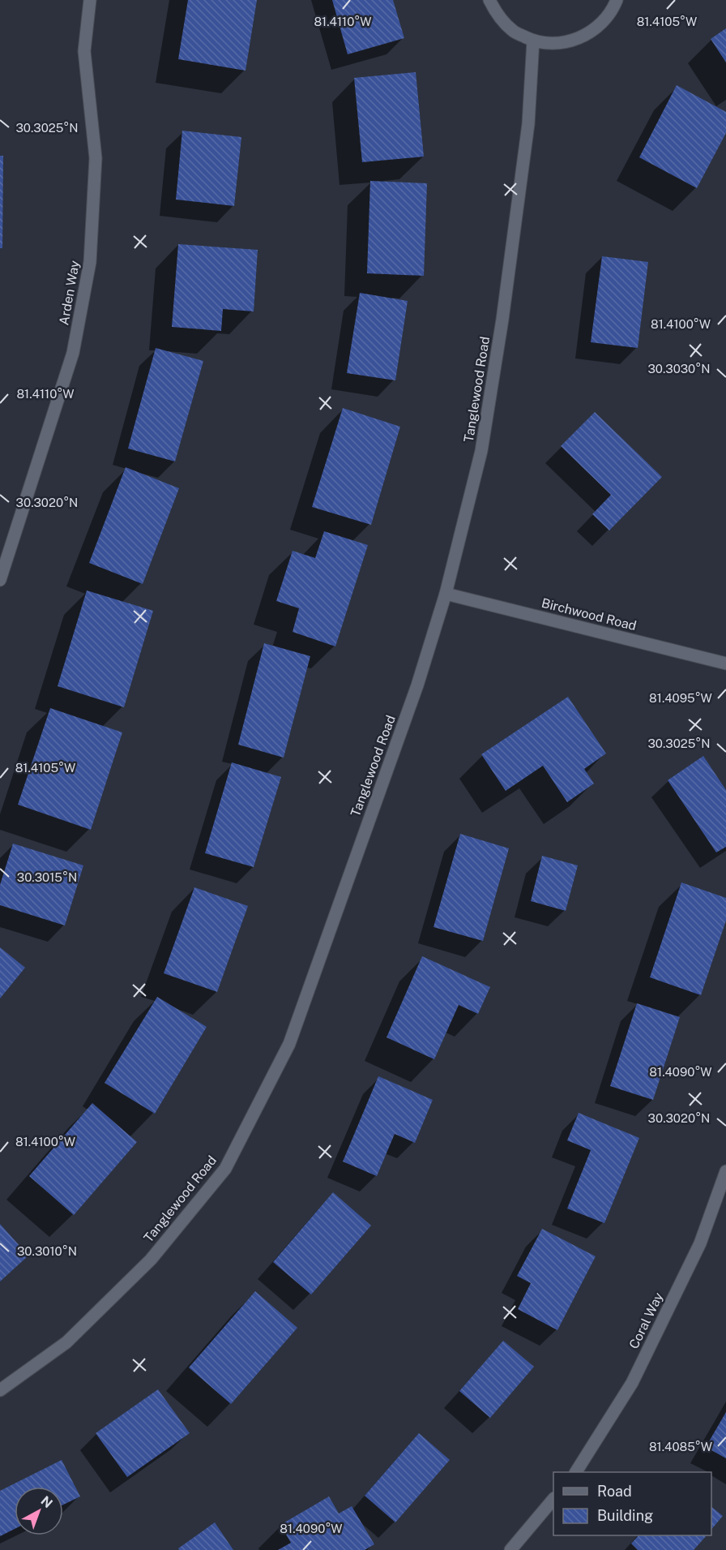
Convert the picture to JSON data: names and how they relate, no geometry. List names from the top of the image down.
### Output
{
  "streets": {
    "street": [
      "Arden Way",
      "Tanglewood Road",
      "Birchwood Road",
      "Coral Way"
    ]
  },
  "crossings": [
    ["Tanglewood Road", "Birchwood Road"]
  ],
  "legend": ["Road", "Building"],
  "north": "top right",
  "coordinates": [
    "81.4110°W",
    "81.4105°W",
    "30.3025°N",
    "81.4100°W",
    "30.3030°N",
    "30.3020°N",
    "81.4095°W",
    "30.3015°N",
    "81.4090°W",
    "30.3010°N",
    "81.4085°W"
  ]
}
